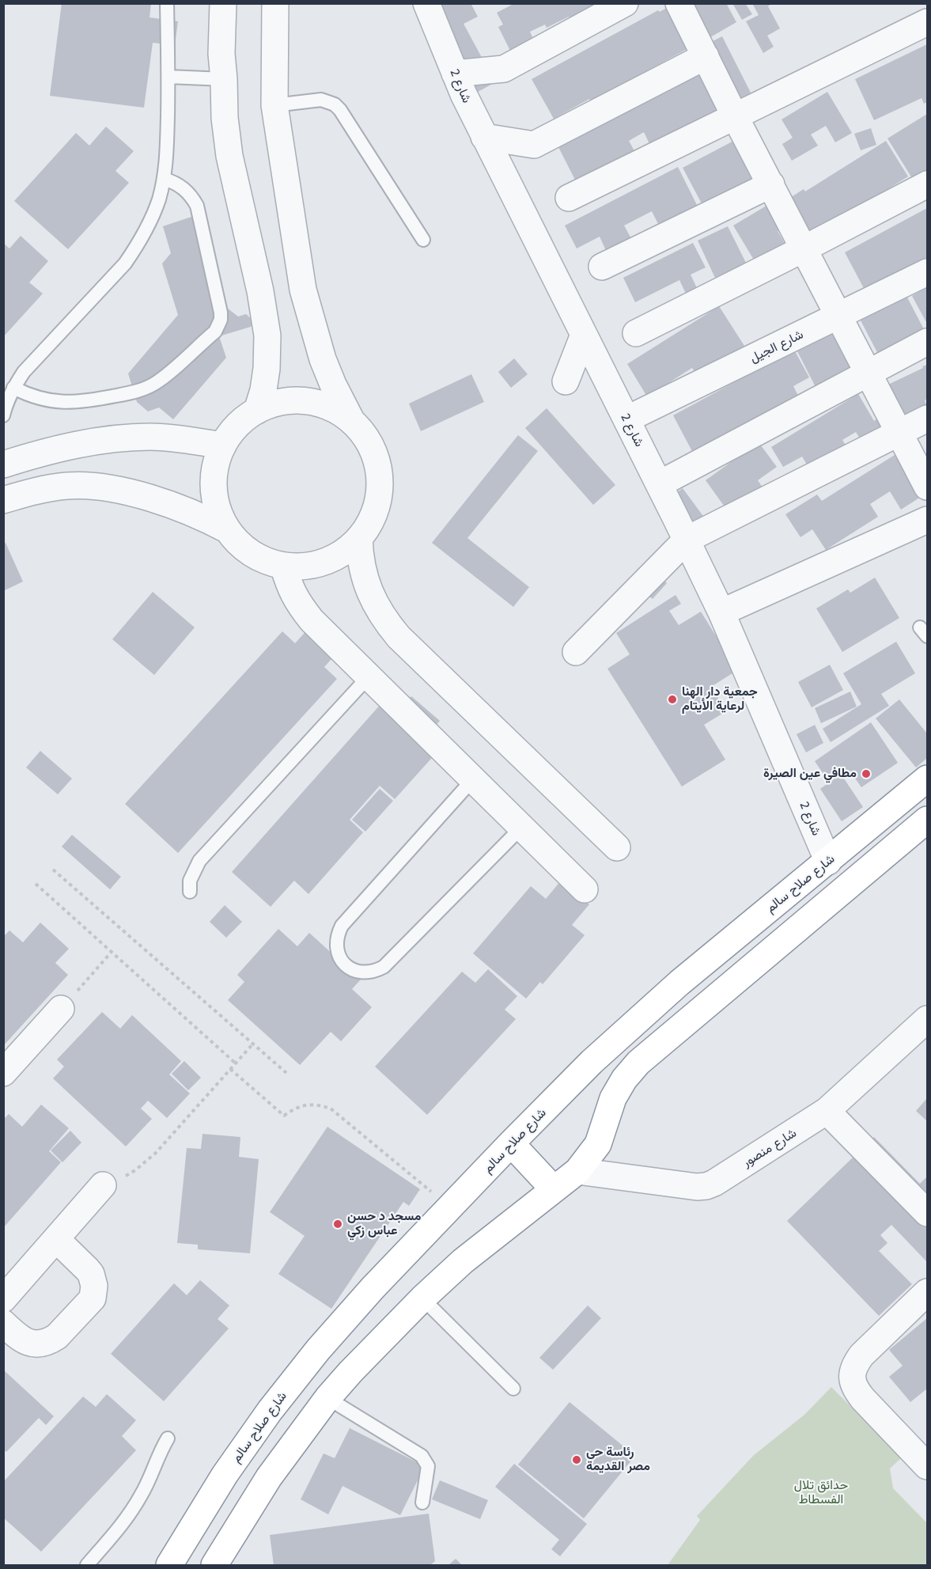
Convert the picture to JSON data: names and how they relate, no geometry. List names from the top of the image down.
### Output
{
  "streets": {
    "highway": ["شارع صلاح سالم"],
    "street": ["شارع 2", "شارع الجيل", "شارع منصور"]
  },
  "crossings": [
    ["شارع 2", "شارع الجيل"],
    ["شارع 2", "شارع صلاح سالم"]
  ],
  "parks": ["حدائق تلال الفسطاط"],
  "places": [
    "جمعية دار الهنا لرعاية الأيتام",
    "مطافي عين الصيرة",
    "مسجد د حسن عباس زكي",
    "رئاسة حى مصر القديمة"
  ]
}
